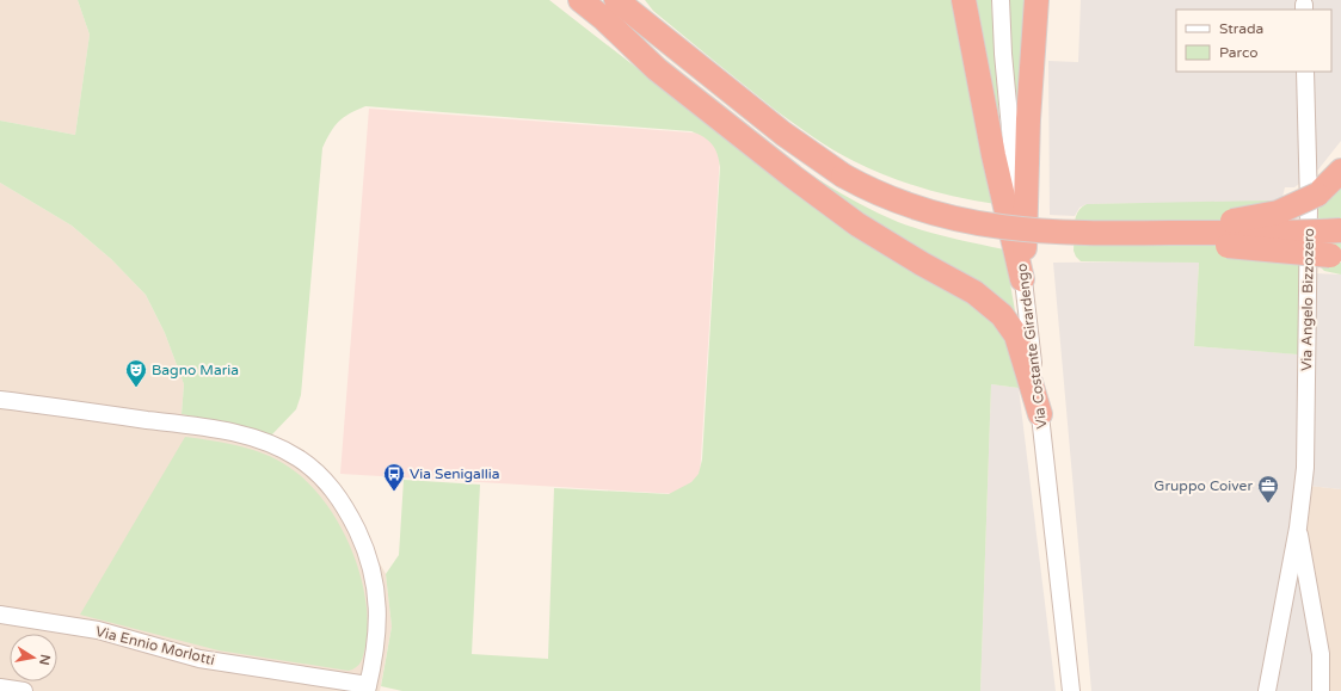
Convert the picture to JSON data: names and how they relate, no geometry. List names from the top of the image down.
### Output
{
  "streets": {
    "street": ["Via Angelo Bizzozero", "Via Costante Girardengo", "Via Ennio Morlotti"]
  },
  "places": {
    "theatre": ["Bagno Maria"],
    "bus stop": ["Via Senigallia"],
    "office": ["Gruppo Coiver"]
  },
  "legend": ["Strada", "Parco"],
  "north": "right"
}
